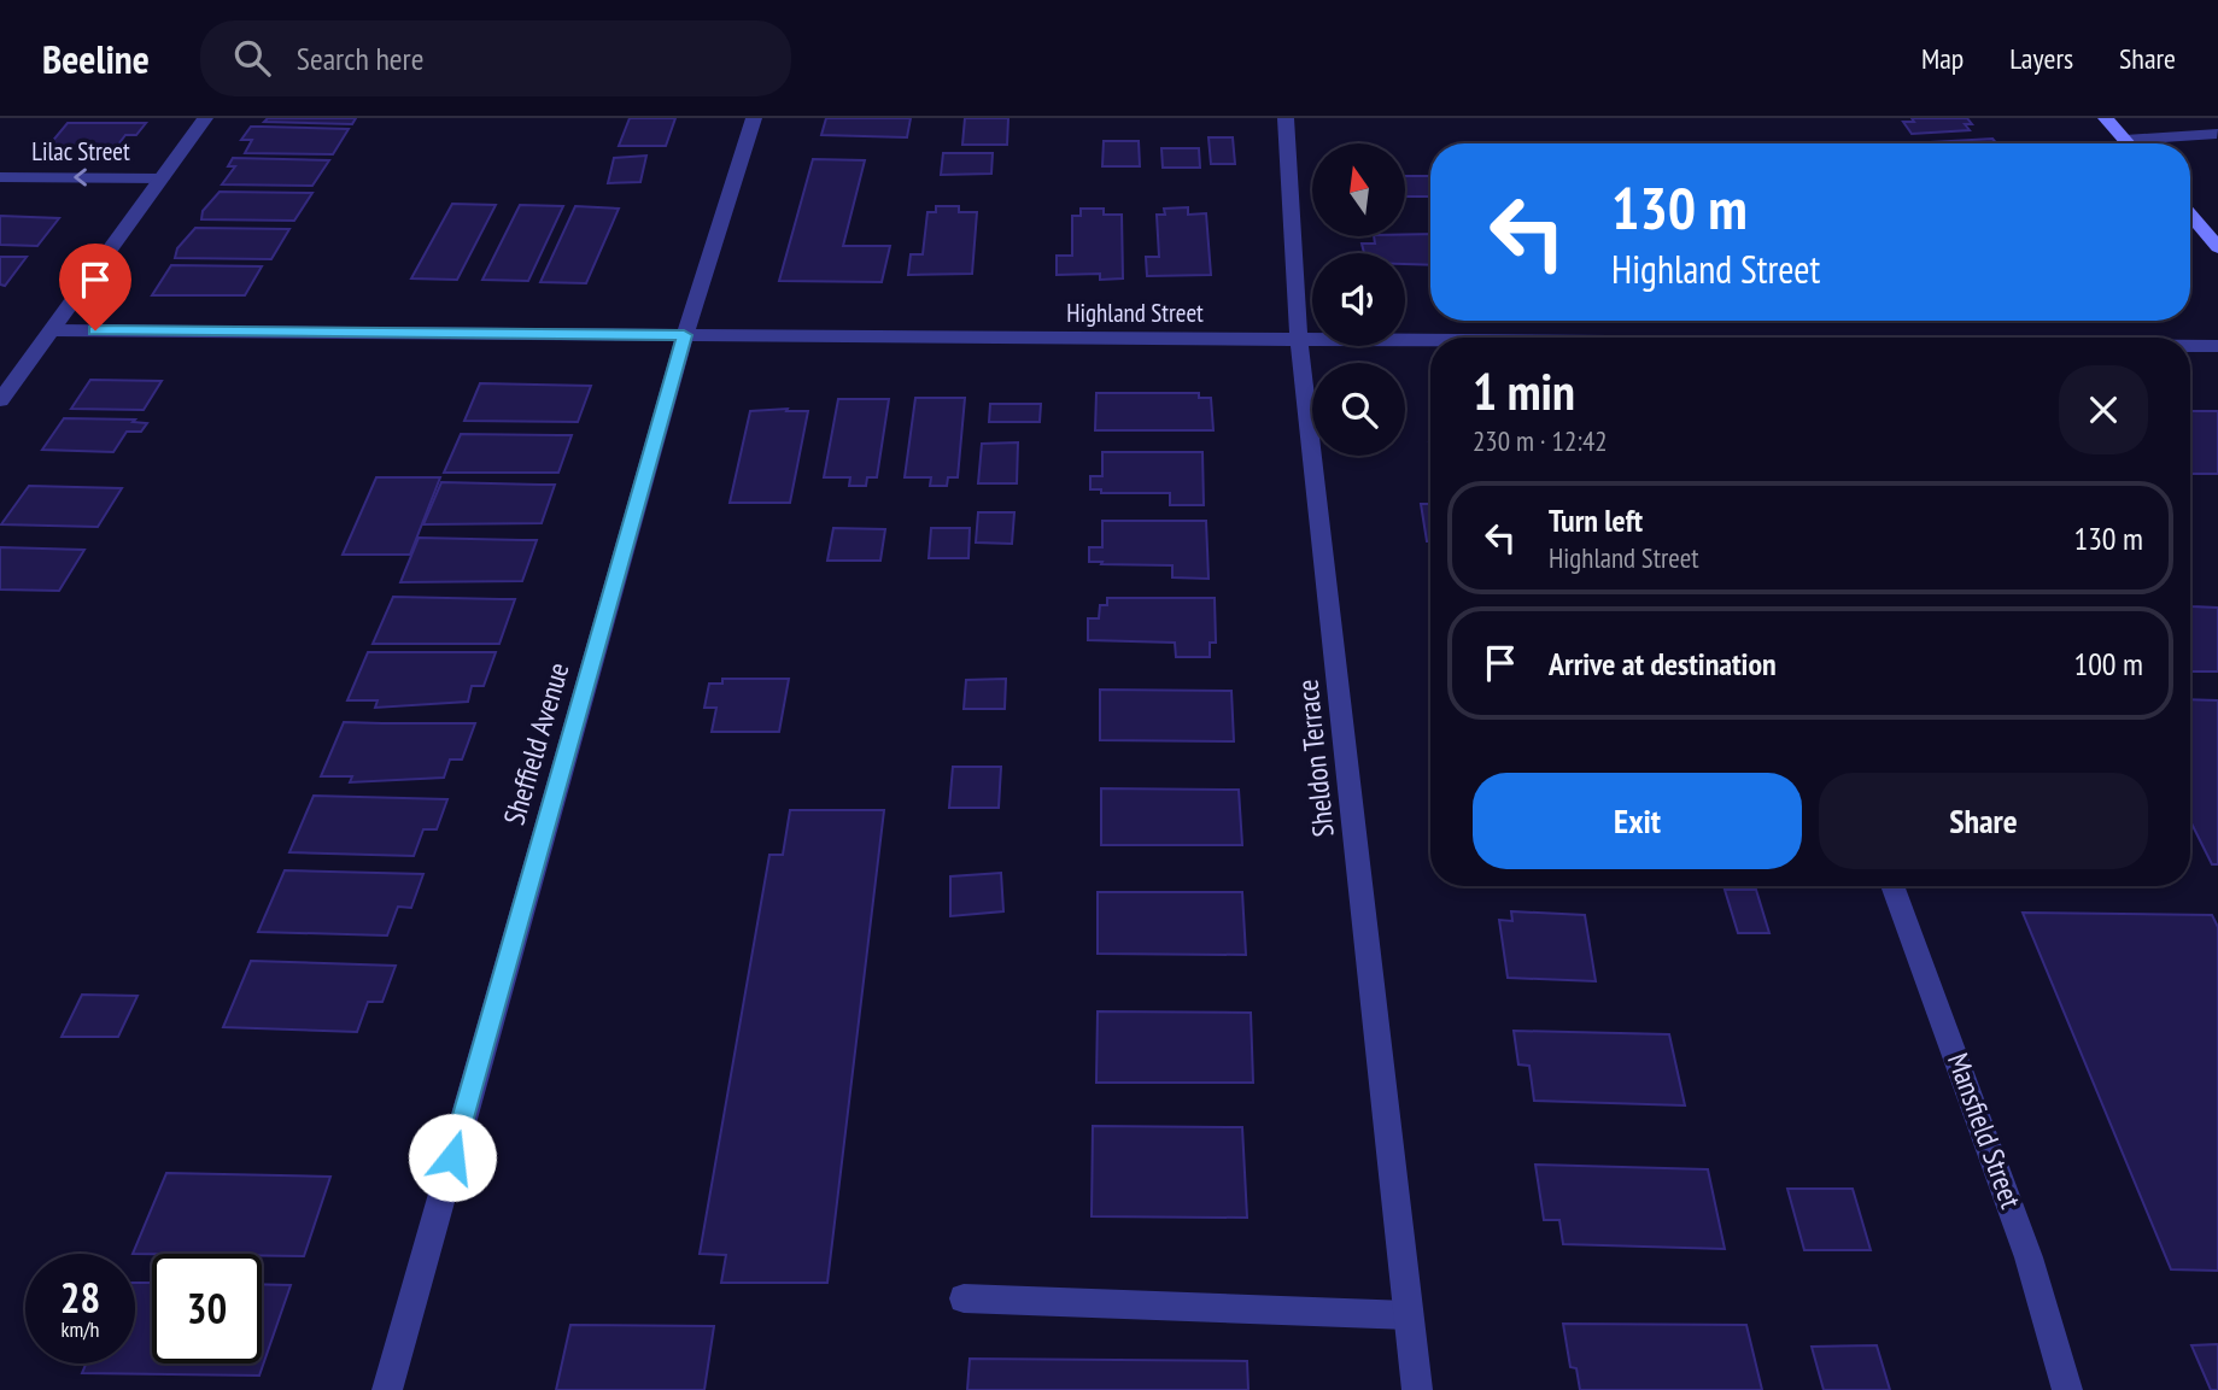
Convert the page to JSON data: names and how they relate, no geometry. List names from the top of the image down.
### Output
{
  "streets": {
    "street": [
      "Lilac Street",
      "Highland Street",
      "Sheffield Avenue",
      "Sheldon Terrace",
      "Mansfield Street"
    ]
  },
  "crossings": [
    ["Highland Street", "Sheffield Avenue"],
    ["Highland Street", "Sheldon Terrace"]
  ],
  "one_way": ["Lilac Street"],
  "north": "top",
  "page": {
    "header": "Beeline",
    "search": "Search here",
    "nav": ["Map", "Layers", "Share"],
    "turn": ["130 m", "Highland Street"],
    "heading": ["1 min", "230 m · 12:42"],
    "list": [
      {
        "name": "Turn left",
        "note": "Highland Street",
        "value": "130 m"
      },
      {
        "name": "Arrive at destination",
        "value": "100 m"
      }
    ],
    "buttons": ["Exit", "Share"],
    "speed": "28 km/h",
    "limit": "30"
  }
}
